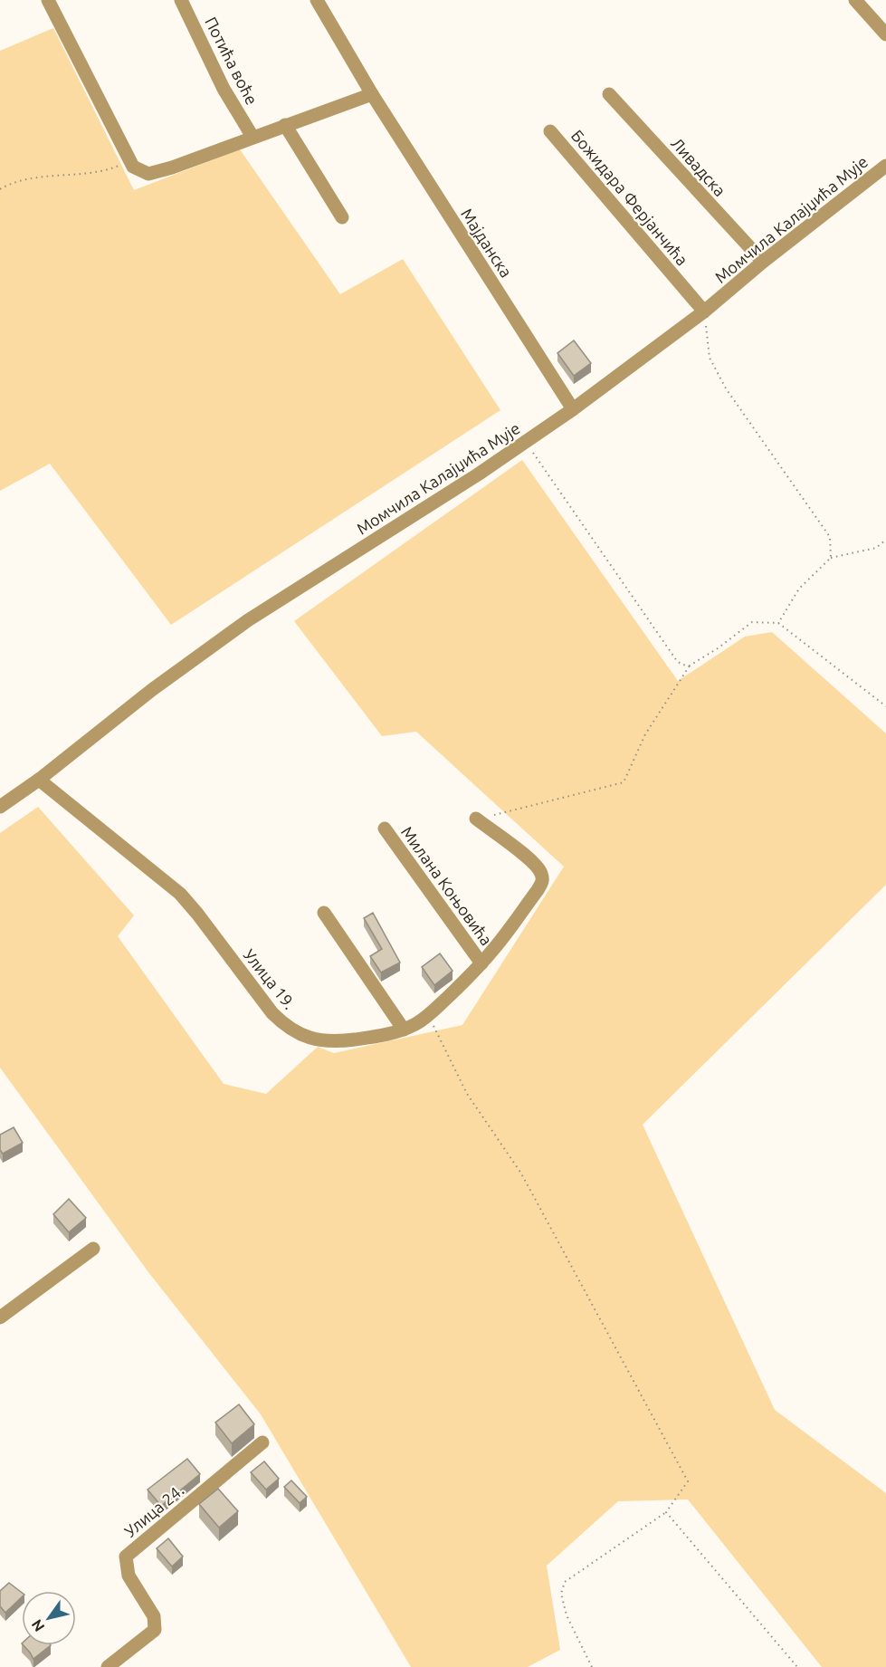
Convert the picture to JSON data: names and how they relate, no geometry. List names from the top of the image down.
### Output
{
  "streets": {
    "street": [
      "Потића воће",
      "Ливадска",
      "Божидара Ферјанчића",
      "Момчила Калајџића Мује",
      "Мајданска",
      "Милана Коњовића",
      "Улица 19.",
      "Улица 24."
    ]
  },
  "crossings": [
    ["Ливадска", "Момчила Калајџића Мује"],
    ["Божидара Ферјанчића", "Момчила Калајџића Мује"],
    ["Момчила Калајџића Мује", "Мајданска"],
    ["Момчила Калајџића Мује", "Улица 19."],
    ["Милана Коњовића", "Улица 19."]
  ],
  "north": "bottom left"
}
